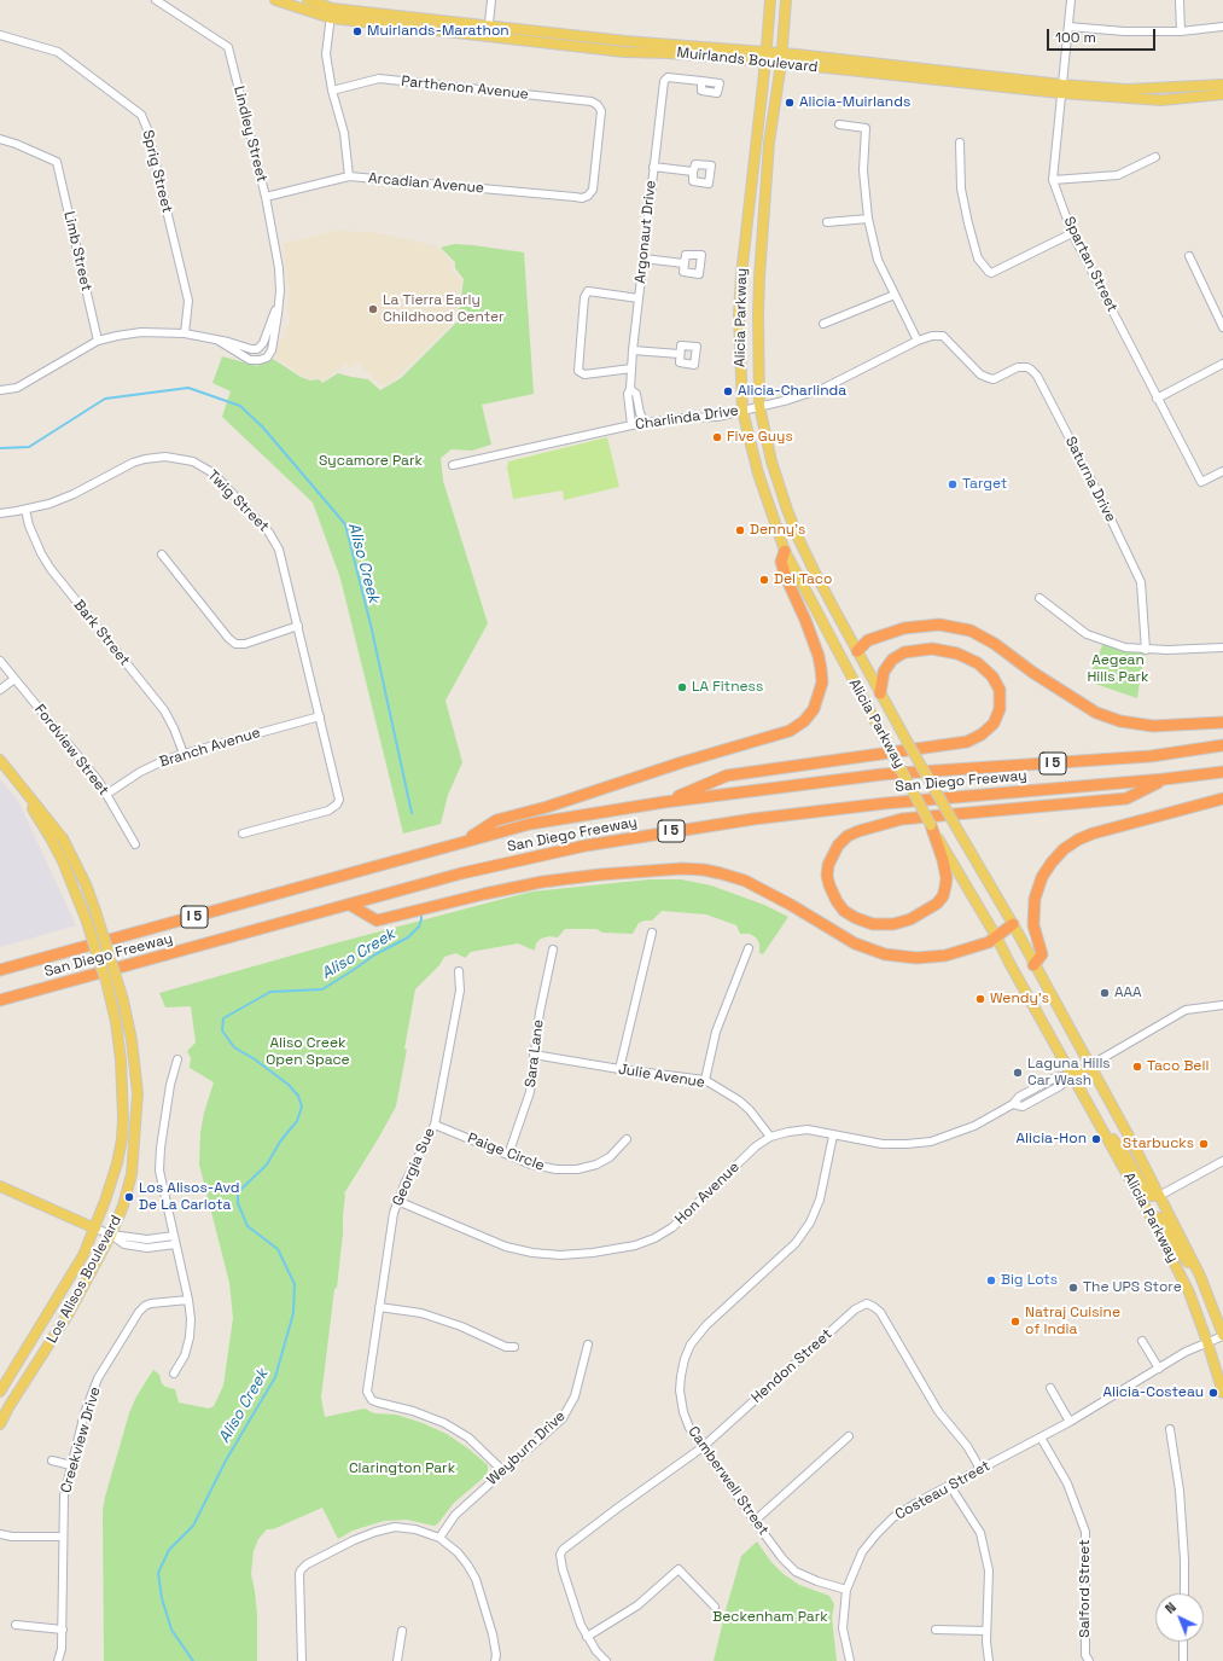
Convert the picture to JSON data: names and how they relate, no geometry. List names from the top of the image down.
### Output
{
  "streets": {
    "highway": ["I 5", "San Diego Freeway"],
    "main road": ["Muirlands Boulevard", "Alicia Parkway", "Los Alisos Boulevard"],
    "street": [
      "Parthenon Avenue",
      "Lindley Street",
      "Sprig Street",
      "Arcadian Avenue",
      "Argonaut Drive",
      "Limb Street",
      "Spartan Street",
      "Charlinda Drive",
      "Saturna Drive",
      "Twig Street",
      "Bark Street",
      "Branch Avenue",
      "Fordview Street",
      "Sara Lane",
      "Julie Avenue",
      "Paige Circle",
      "Georgia Sue",
      "Hon Avenue",
      "Hendon Street",
      "Creekview Drive",
      "Weyburn Drive",
      "Camberwell Street",
      "Costeau Street",
      "Salford Street"
    ]
  },
  "crossings": [
    ["Muirlands Boulevard", "Spartan Street"],
    ["Muirlands Boulevard", "Alicia Parkway"],
    ["Parthenon Avenue", "Arcadian Avenue"],
    ["Lindley Street", "Arcadian Avenue"],
    ["Argonaut Drive", "Charlinda Drive"],
    ["Alicia Parkway", "Charlinda Drive"],
    ["Alicia Parkway", "Hon Avenue"],
    ["Alicia Parkway", "Costeau Street"],
    ["Charlinda Drive", "Saturna Drive"],
    ["Twig Street", "Bark Street"],
    ["Twig Street", "Branch Avenue"],
    ["Bark Street", "Branch Avenue"],
    ["Branch Avenue", "Fordview Street"],
    ["Sara Lane", "Julie Avenue"],
    ["Sara Lane", "Paige Circle"],
    ["Julie Avenue", "Hon Avenue"],
    ["Paige Circle", "Georgia Sue"],
    ["Georgia Sue", "Hon Avenue"],
    ["Georgia Sue", "Weyburn Drive"],
    ["Hon Avenue", "Camberwell Street"],
    ["Hendon Street", "Camberwell Street"],
    ["Hendon Street", "Costeau Street"],
    ["Camberwell Street", "Costeau Street"],
    ["Costeau Street", "Salford Street"]
  ],
  "water": ["Aliso Creek"],
  "parks": [
    "Sycamore Park",
    "Aegean Hills Park",
    "Aliso Creek Open Space",
    "Clarington Park",
    "Beckenham Park"
  ],
  "places": [
    "Muirlands-Marathon",
    "Alicia-Muirlands",
    "La Tierra Early Childhood Center",
    "Alicia-Charlinda",
    "Five Guys",
    "Target",
    "Denny's",
    "Del Taco",
    "LA Fitness",
    "AAA",
    "Wendy's",
    "Taco Bell",
    "Laguna Hills Car Wash",
    "Alicia-Hon",
    "Starbucks",
    "Los Alisos-Avd De La Carlota",
    "Big Lots",
    "The UPS Store",
    "Natraj Cuisine of India",
    "Alicia-Costeau"
  ],
  "scale_bar": "100 m",
  "north": "top left"
}
